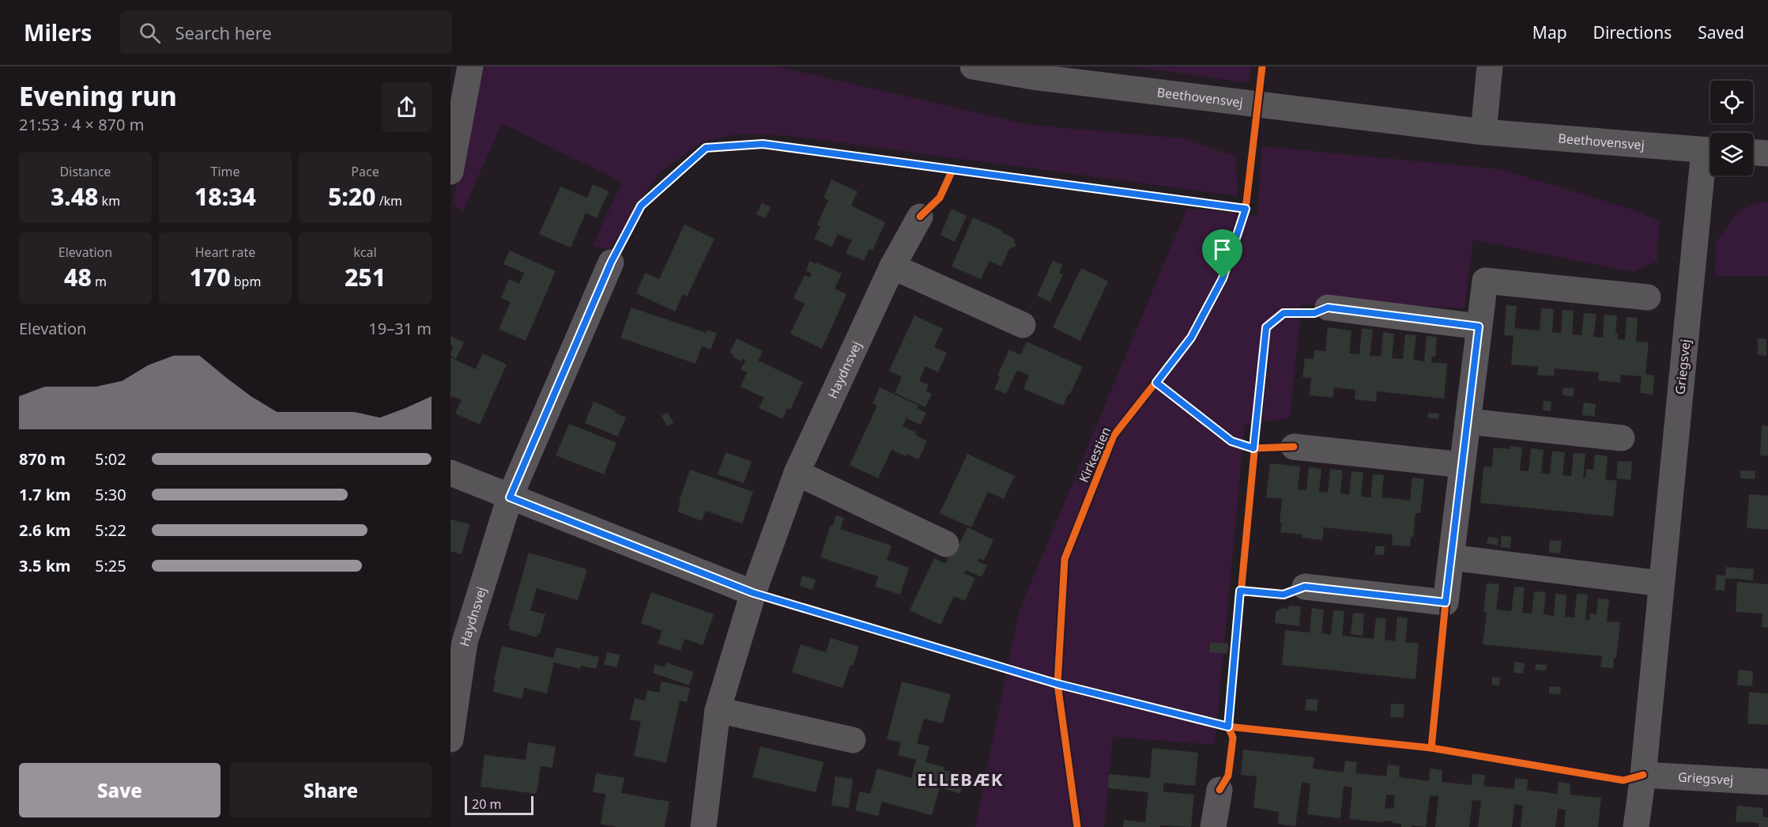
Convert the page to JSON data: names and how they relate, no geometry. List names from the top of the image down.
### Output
{
  "streets": {
    "street": ["Beethovensvej", "Griegsvej", "Haydnsvej"],
    "cycle path": ["Kirkestien"]
  },
  "districts": ["ELLEBÆK"],
  "scale_bar": "20 m",
  "page": {
    "header": "Milers",
    "search": "Search here",
    "nav": ["Map", "Directions", "Saved"],
    "heading": ["Evening run", "21:53 · 4 × 870 m"],
    "stats": [
      ["Distance", "3.48 km"],
      ["Time", "18:34"],
      ["Pace", "5:20 /km"],
      ["Elevation", "48 m"],
      ["Heart rate", "170 bpm"],
      ["kcal", "251"]
    ],
    "chart": ["Elevation", "19–31 m"],
    "list": [
      {
        "name": "870 m",
        "note": "5:02"
      },
      {
        "name": "1.7 km",
        "note": "5:30"
      },
      {
        "name": "2.6 km",
        "note": "5:22"
      },
      {
        "name": "3.5 km",
        "note": "5:25"
      }
    ],
    "buttons": ["Save", "Share"],
    "scale": "20 m"
  }
}
